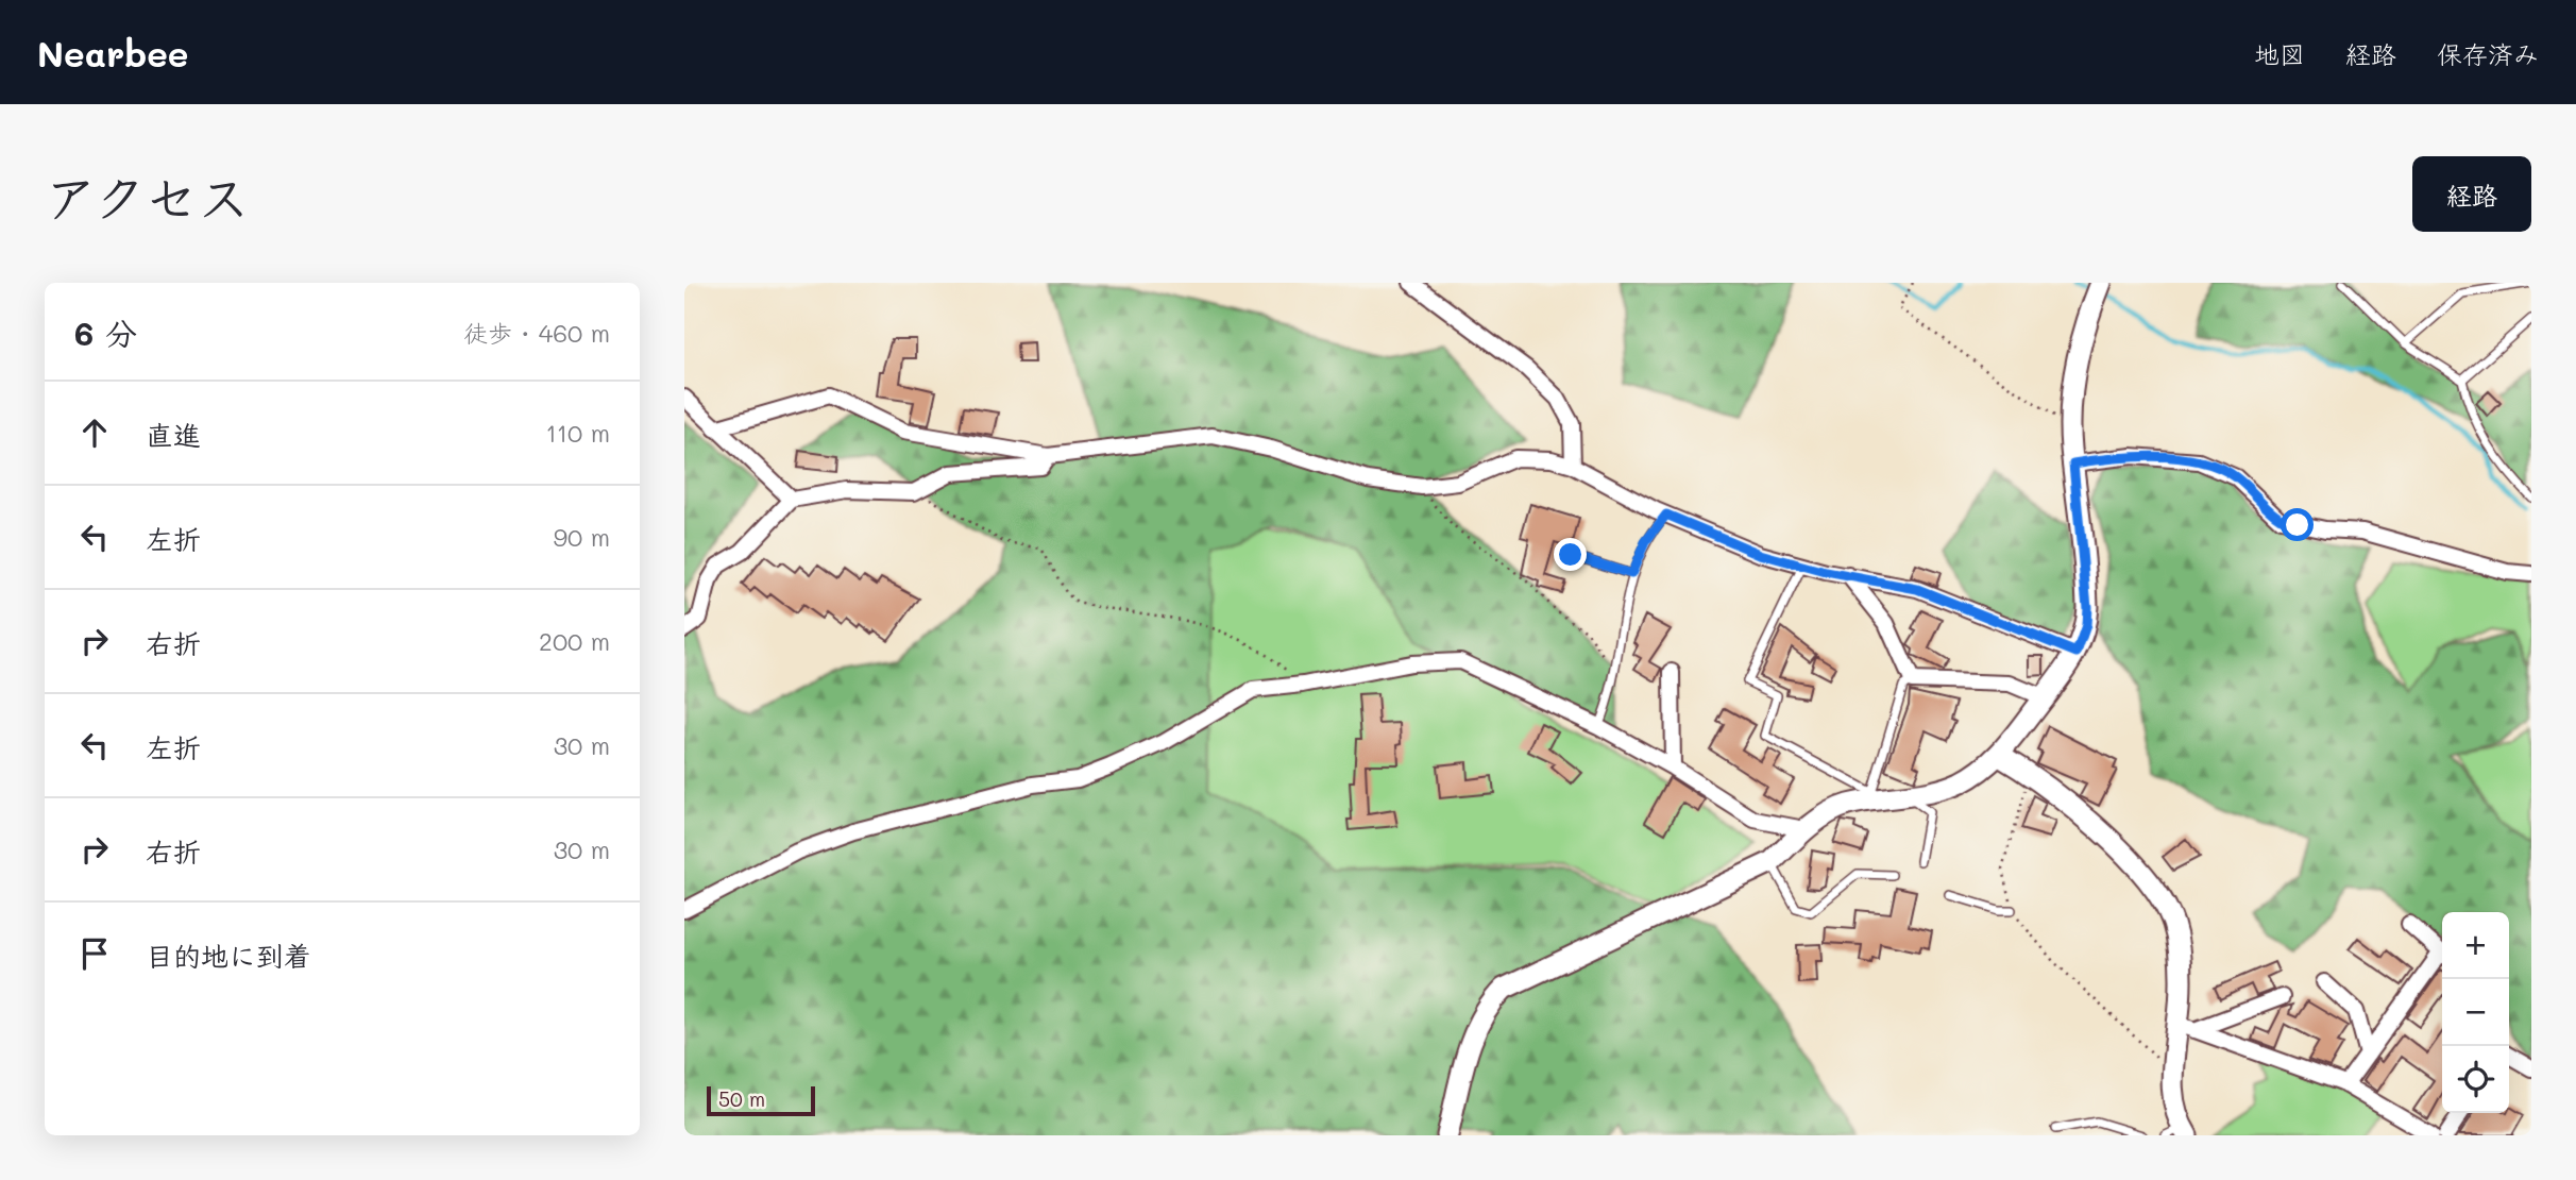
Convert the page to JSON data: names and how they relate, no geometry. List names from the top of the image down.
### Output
{
  "scale_bar": "50 m",
  "page": {
    "header": "Nearbee",
    "nav": ["地図", "経路", "保存済み"],
    "title": "アクセス",
    "buttons": "経路",
    "heading": ["6 分", "徒歩 · 460 m"],
    "list": [
      ["直進", "110 m"],
      ["左折", "90 m"],
      ["右折", "200 m"],
      ["左折", "30 m"],
      ["右折", "30 m"],
      "目的地に到着"
    ],
    "map_buttons": ["+", "−"],
    "scale": "50 m"
  }
}
